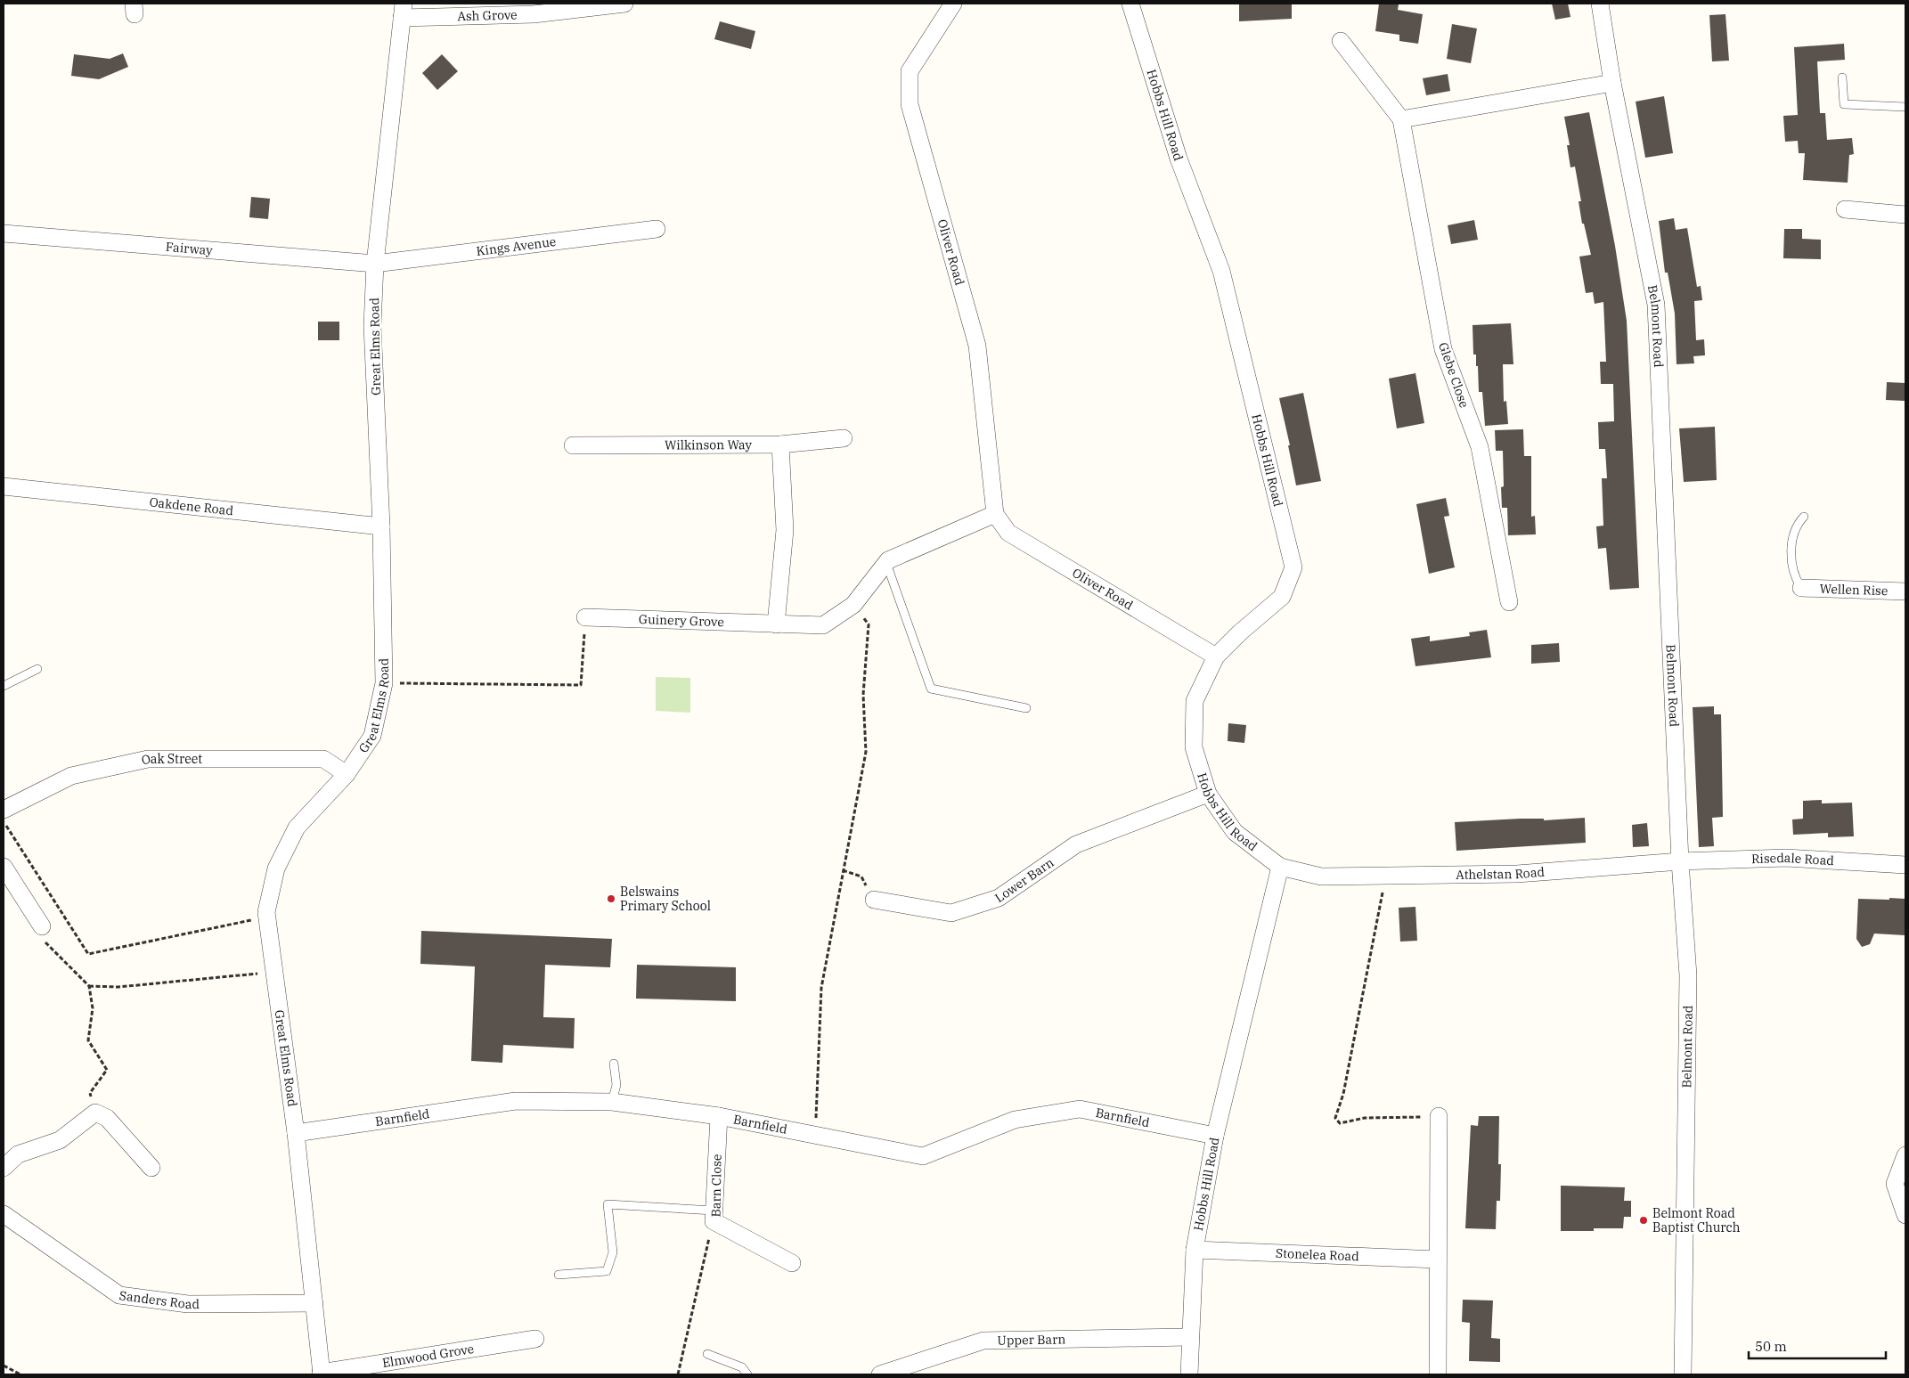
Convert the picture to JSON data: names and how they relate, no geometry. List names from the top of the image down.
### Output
{
  "streets": {
    "street": [
      "Ash Grove",
      "Hobbs Hill Road",
      "Kings Avenue",
      "Fairway",
      "Oliver Road",
      "Belmont Road",
      "Great Elms Road",
      "Glebe Close",
      "Wilkinson Way",
      "Oakdene Road",
      "Wellen Rise",
      "Guinery Grove",
      "Oak Street",
      "Risedale Road",
      "Athelstan Road",
      "Lower Barn",
      "Barnfield",
      "Barn Close",
      "Stonelea Road",
      "Sanders Road",
      "Upper Barn",
      "Elmwood Grove"
    ]
  },
  "crossings": [
    ["Ash Grove", "Great Elms Road"],
    ["Hobbs Hill Road", "Oliver Road"],
    ["Hobbs Hill Road", "Athelstan Road"],
    ["Hobbs Hill Road", "Lower Barn"],
    ["Hobbs Hill Road", "Barnfield"],
    ["Hobbs Hill Road", "Stonelea Road"],
    ["Hobbs Hill Road", "Upper Barn"],
    ["Kings Avenue", "Fairway"],
    ["Kings Avenue", "Great Elms Road"],
    ["Fairway", "Great Elms Road"],
    ["Belmont Road", "Risedale Road"],
    ["Belmont Road", "Athelstan Road"],
    ["Great Elms Road", "Oakdene Road"],
    ["Great Elms Road", "Oak Street"],
    ["Great Elms Road", "Barnfield"],
    ["Great Elms Road", "Sanders Road"],
    ["Great Elms Road", "Elmwood Grove"],
    ["Risedale Road", "Athelstan Road"],
    ["Barnfield", "Barn Close"]
  ],
  "places": ["Belswains Primary School", "Belmont Road Baptist Church"],
  "scale_bar": "50 m"
}
